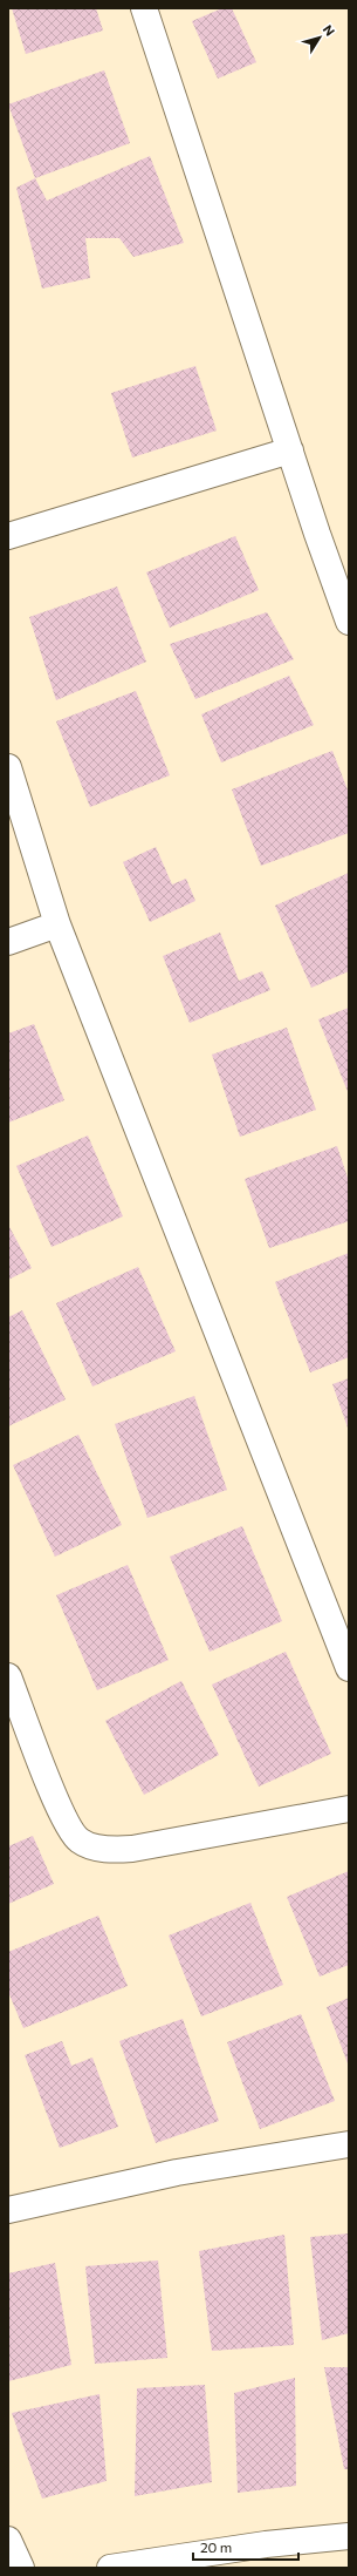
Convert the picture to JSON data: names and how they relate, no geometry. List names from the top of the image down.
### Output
{
  "scale_bar": "20 m",
  "north": "top right"
}
